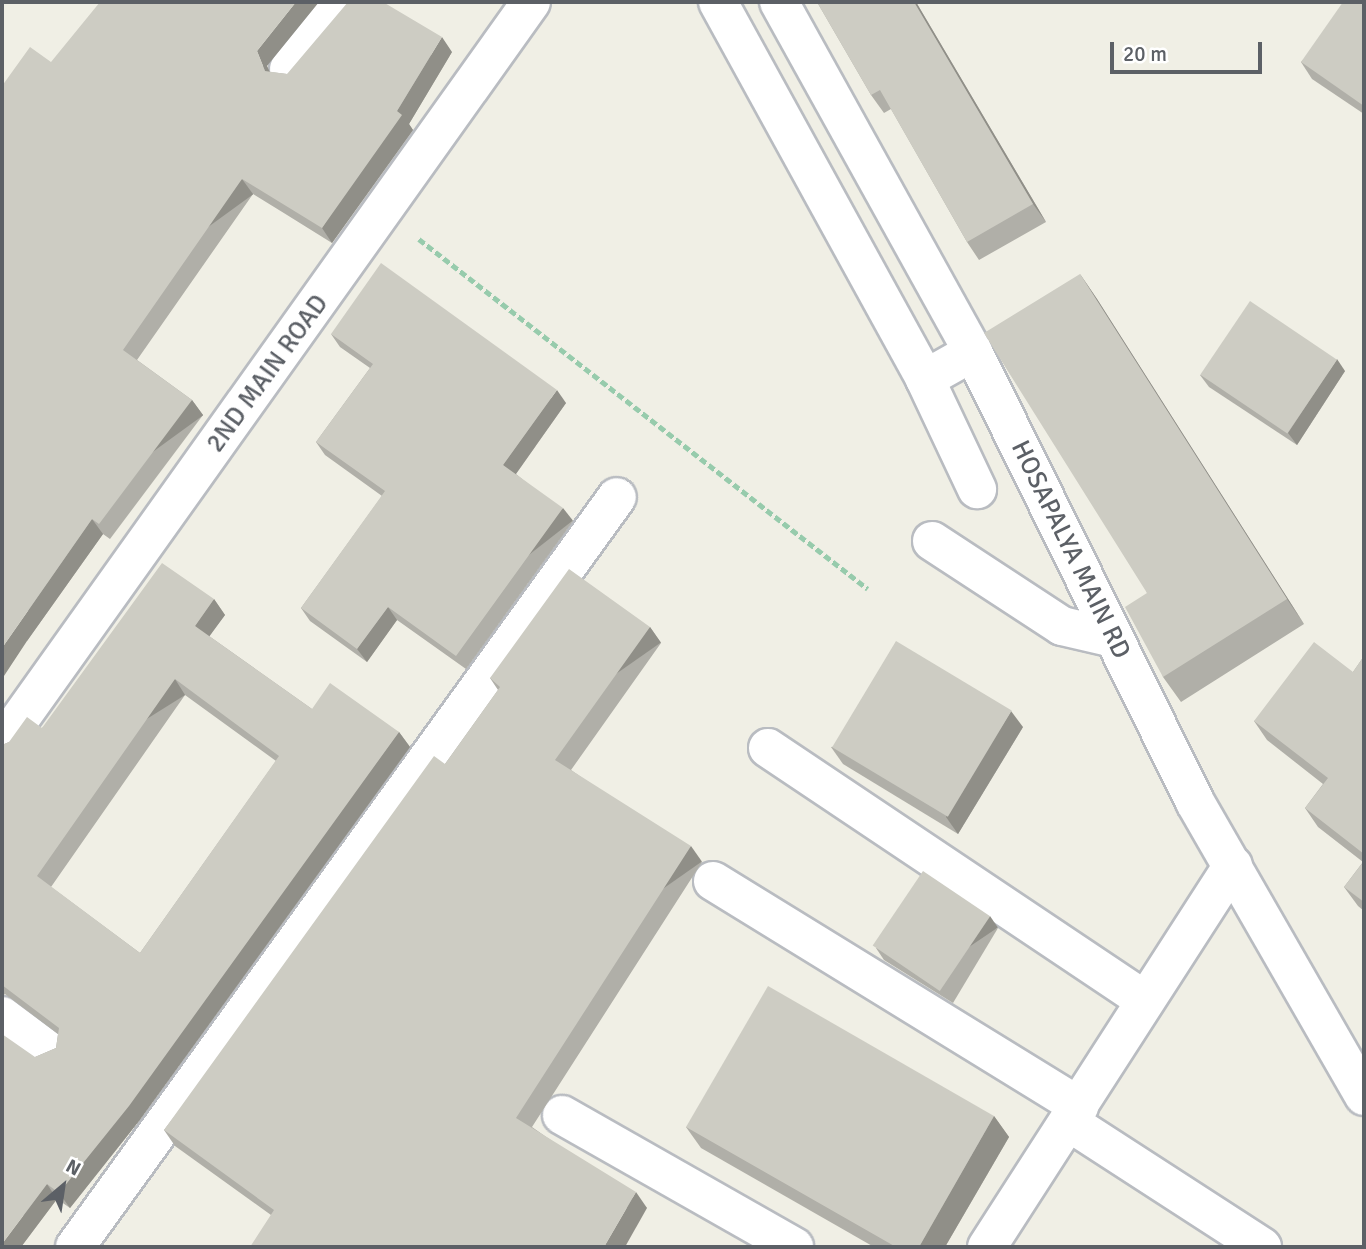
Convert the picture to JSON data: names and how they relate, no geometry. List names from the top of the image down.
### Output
{
  "streets": {
    "street": ["2ND MAIN ROAD", "HOSAPALYA MAIN RD"]
  },
  "scale_bar": "20 m",
  "north": "top right"
}
